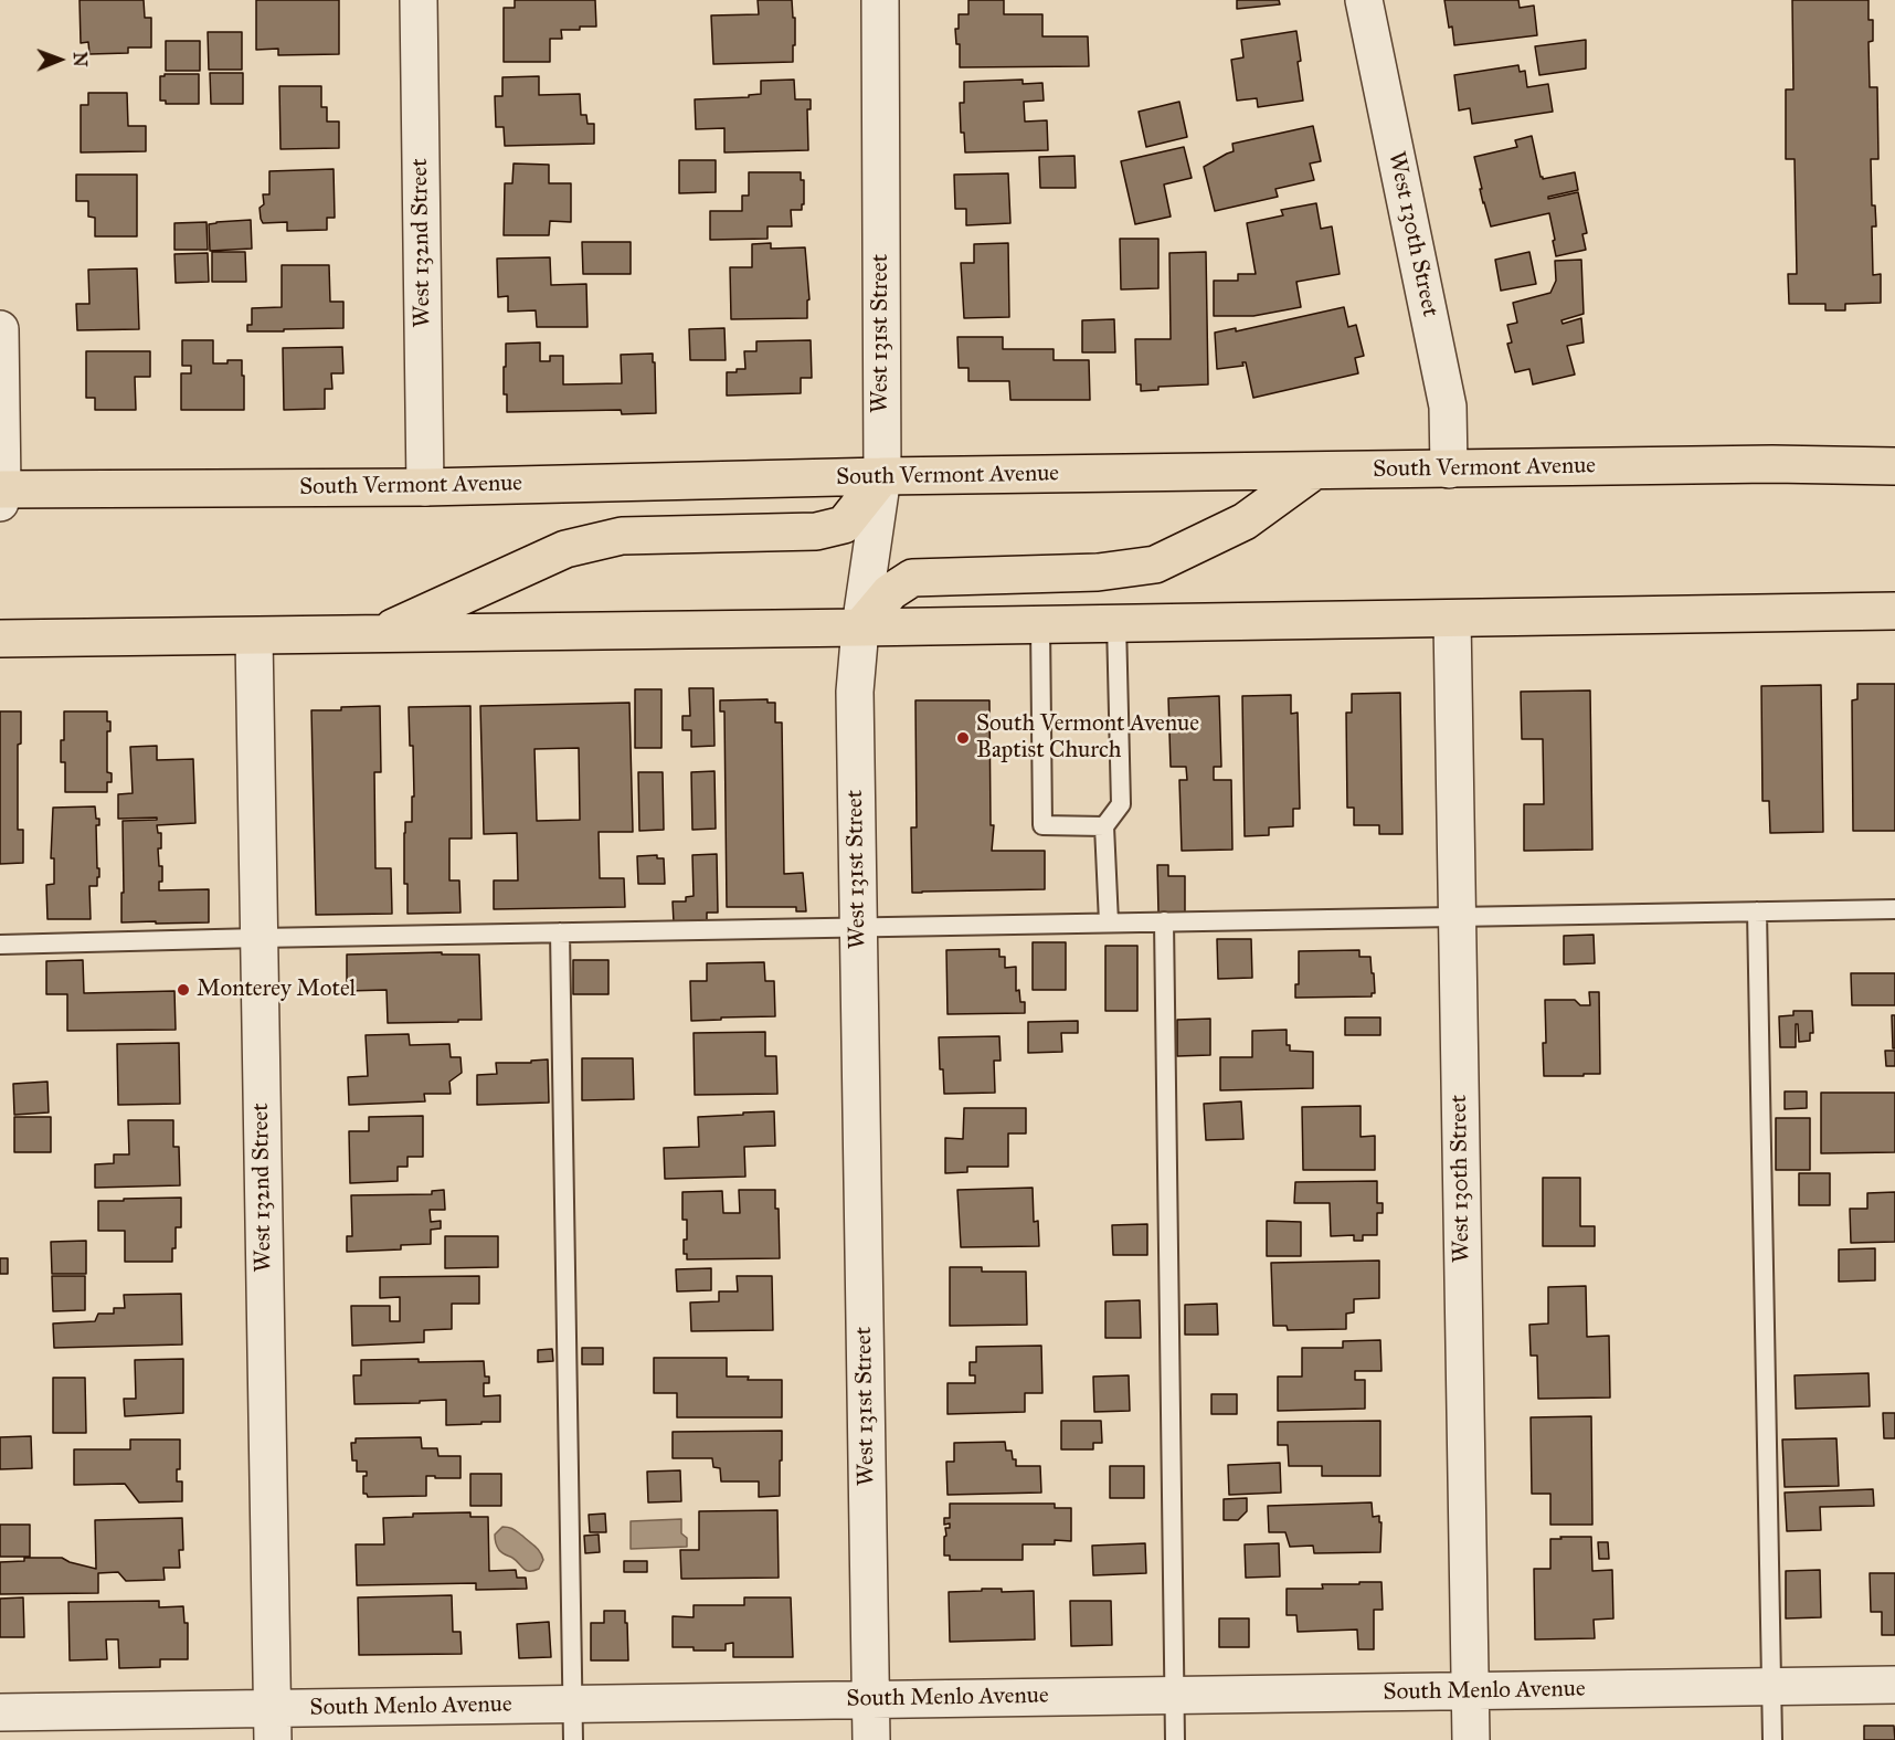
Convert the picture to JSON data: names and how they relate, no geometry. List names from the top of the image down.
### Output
{
  "streets": {
    "main road": ["South Vermont Avenue"],
    "street": [
      "West 130th Street",
      "West 132nd Street",
      "West 131st Street",
      "South Menlo Avenue"
    ]
  },
  "crossings": [
    ["West 130th Street", "South Vermont Avenue"],
    ["West 130th Street", "South Menlo Avenue"],
    ["West 132nd Street", "South Vermont Avenue"],
    ["West 132nd Street", "South Menlo Avenue"],
    ["West 131st Street", "South Vermont Avenue"],
    ["West 131st Street", "South Menlo Avenue"]
  ],
  "places": ["South Vermont Avenue Baptist Church", "Monterey Motel"],
  "north": "right"
}
